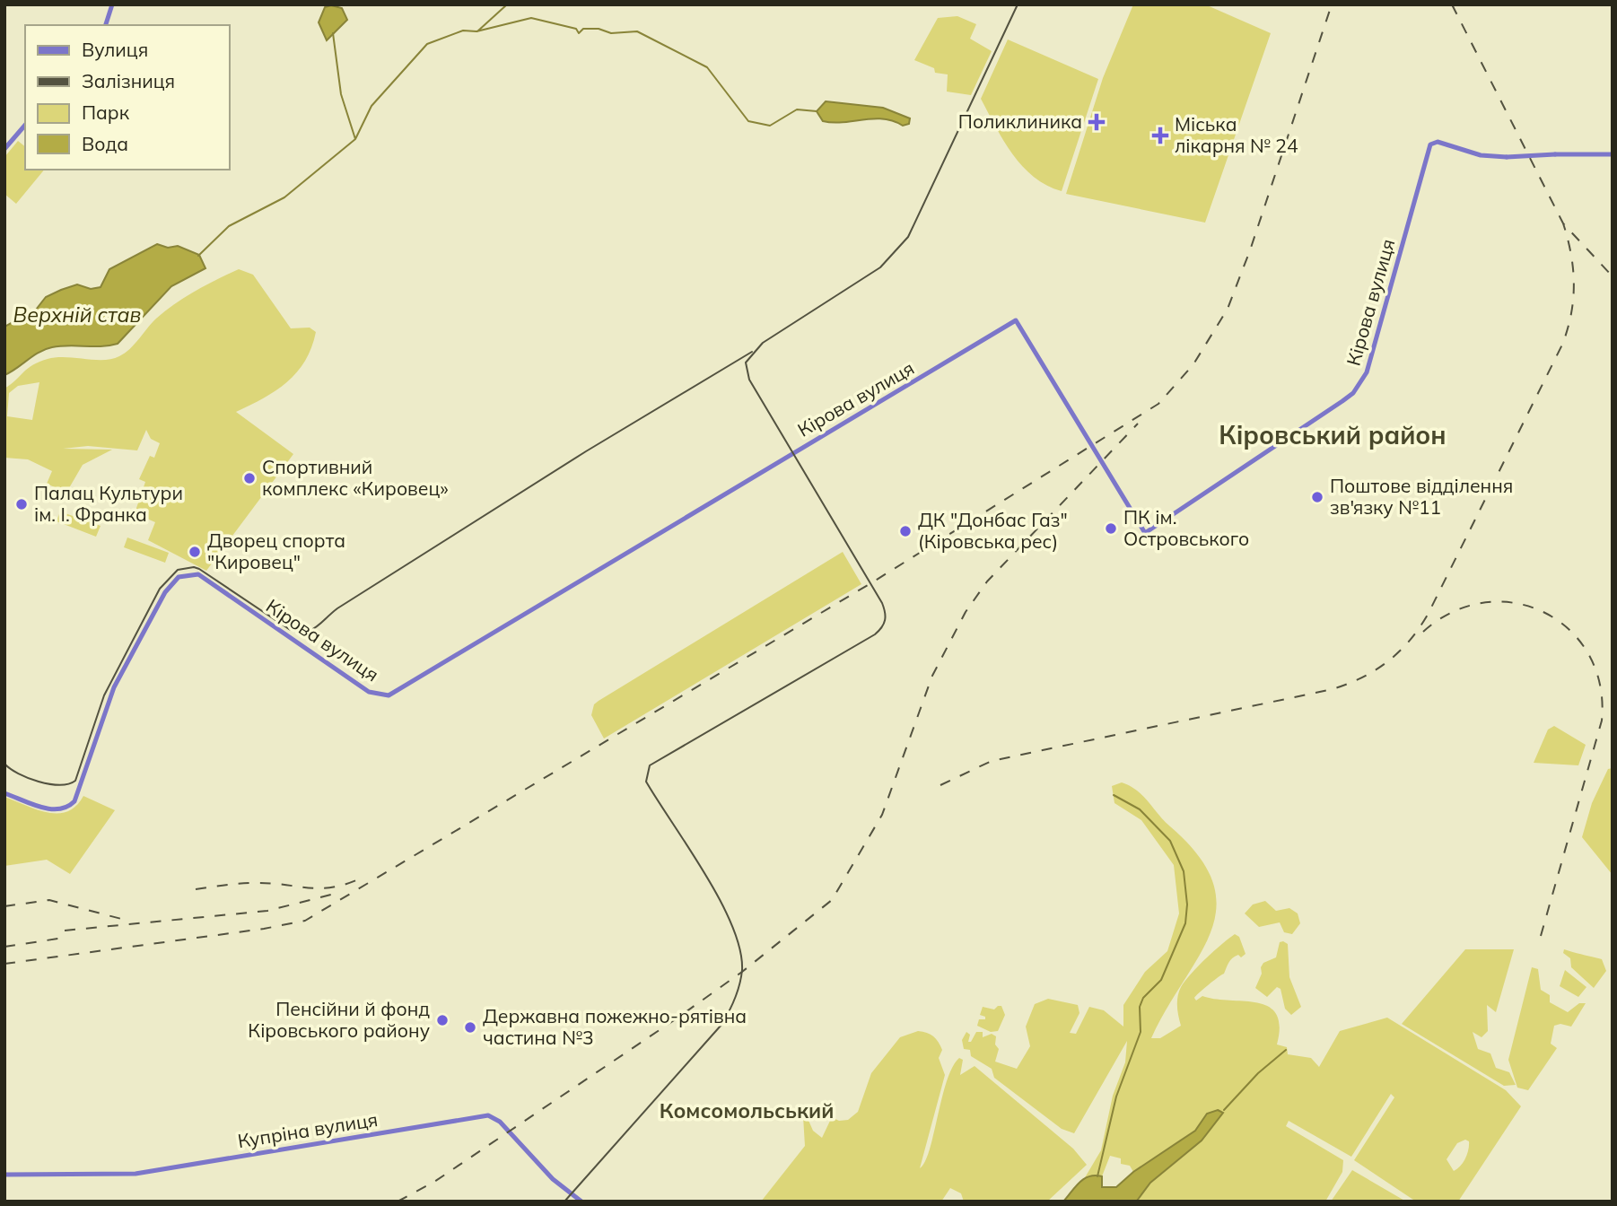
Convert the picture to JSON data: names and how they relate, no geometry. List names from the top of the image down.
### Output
{
  "streets": {
    "main road": ["Кірова вулиця", "Купріна вулиця"]
  },
  "districts": ["Кіровський район", "Комсомольський"],
  "water": ["Верхній став"],
  "places": {
    "health": ["Поликлиника", "Міська лікарня № 24"],
    "other": [
      "Cпортивний комплекс «Кировец»",
      "Поштове відділення зв'язку №11",
      "Палац Культури ім. І. Франка",
      "ПК ім. Островського",
      "ДК \"Донбас Газ\" (Кіровська рес)",
      "Дворец спорта \"Кировец\"",
      "Пенсійни й фонд Кіровського району",
      "Державна пожежно-рятівна частина №3"
    ]
  },
  "legend": [
    "Вулиця",
    "Залізниця",
    "Парк",
    "Вода"
  ]
}
